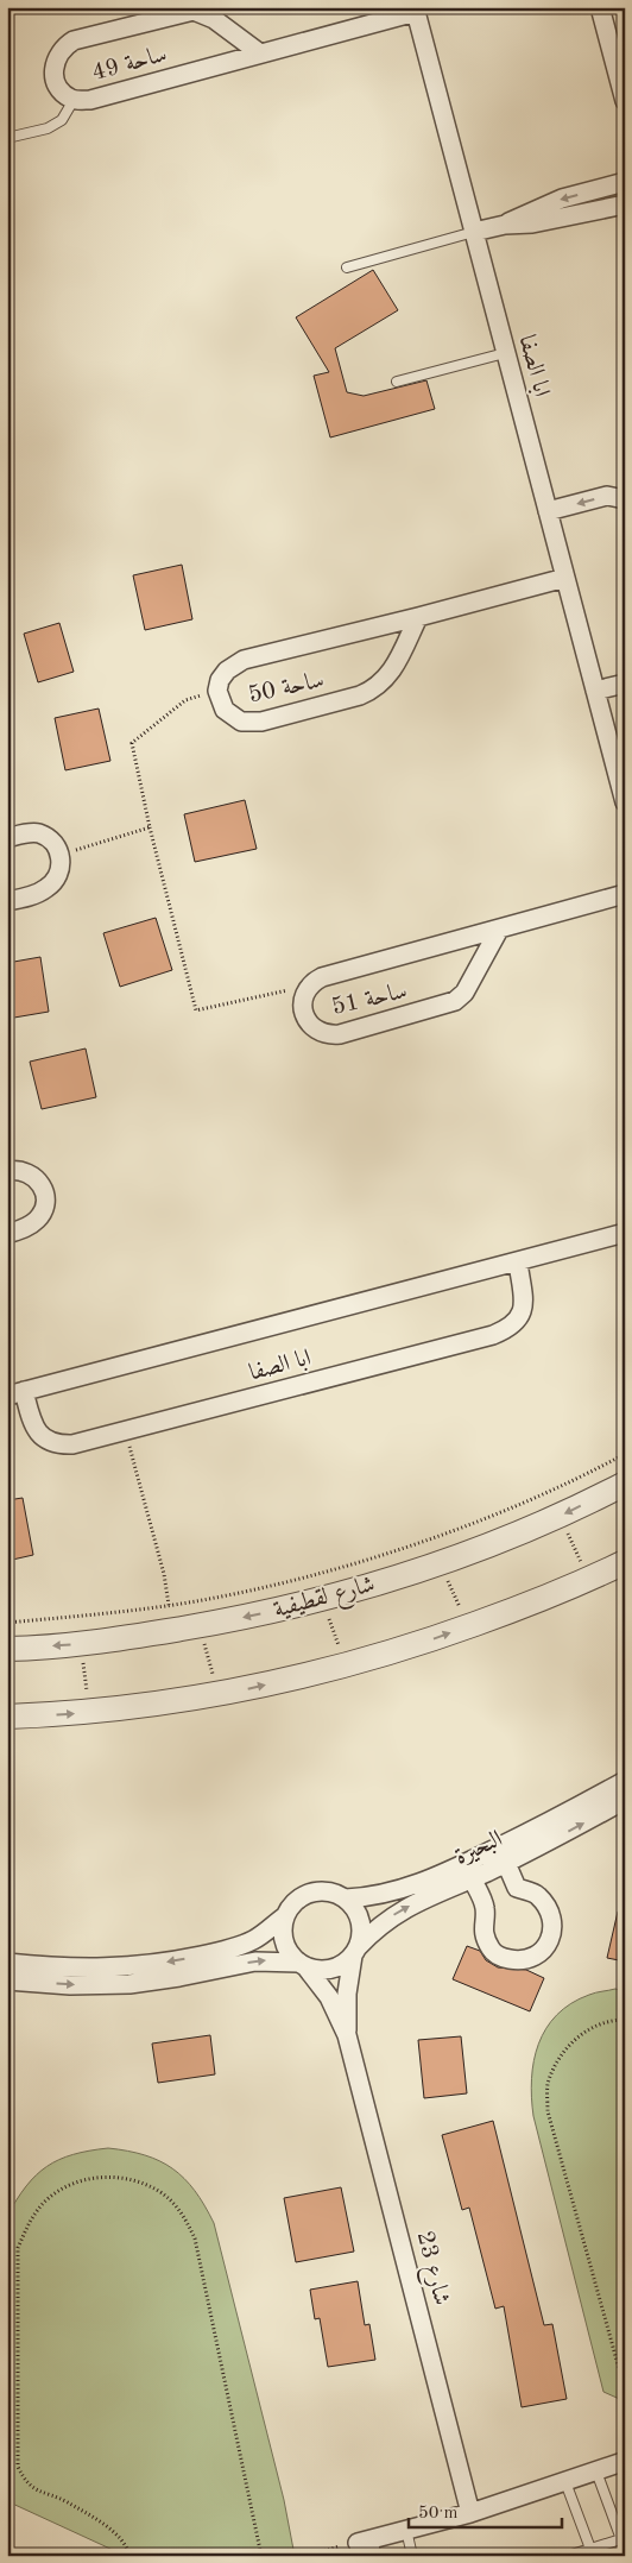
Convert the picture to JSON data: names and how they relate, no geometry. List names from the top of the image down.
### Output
{
  "streets": {
    "street": [
      "ساحة 49",
      "ابا الصفا",
      "ساحة 50",
      "ساحة 51",
      "شارع لقطيفية",
      "البحيرة",
      "شارع 23"
    ]
  },
  "crossings": [
    ["ساحة 49", "ابا الصفا"],
    ["ابا الصفا", "ساحة 50"],
    ["البحيرة", "شارع 23"]
  ],
  "scale_bar": "50 m"
}
